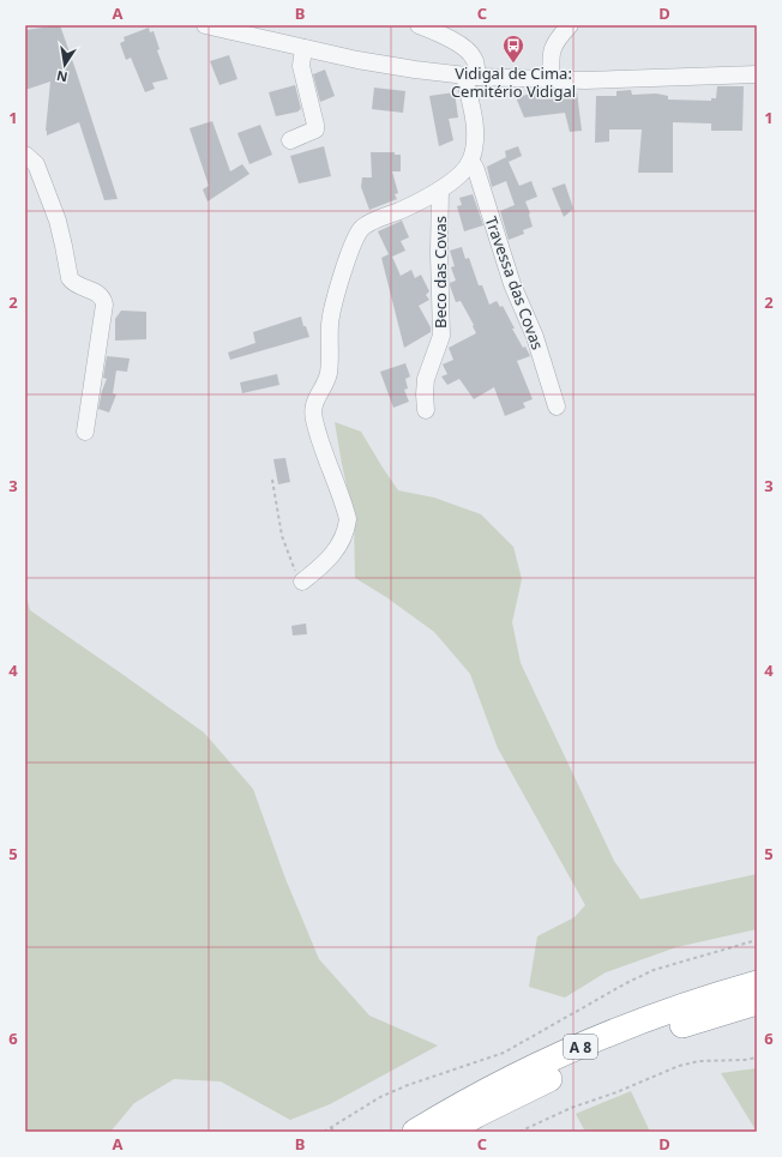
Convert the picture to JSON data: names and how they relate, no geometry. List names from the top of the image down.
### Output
{
  "streets": {
    "highway": ["A 8"],
    "street": ["Beco das Covas", "Travessa das Covas"]
  },
  "places": {
    "bus stop": ["Vidigal de Cima: Cemitério Vidigal"]
  },
  "north": "bottom",
  "grid": {
    "columns": [
      "A",
      "B",
      "C",
      "D"
    ],
    "rows": [
      "1",
      "2",
      "3",
      "4",
      "5",
      "6"
    ]
  }
}
